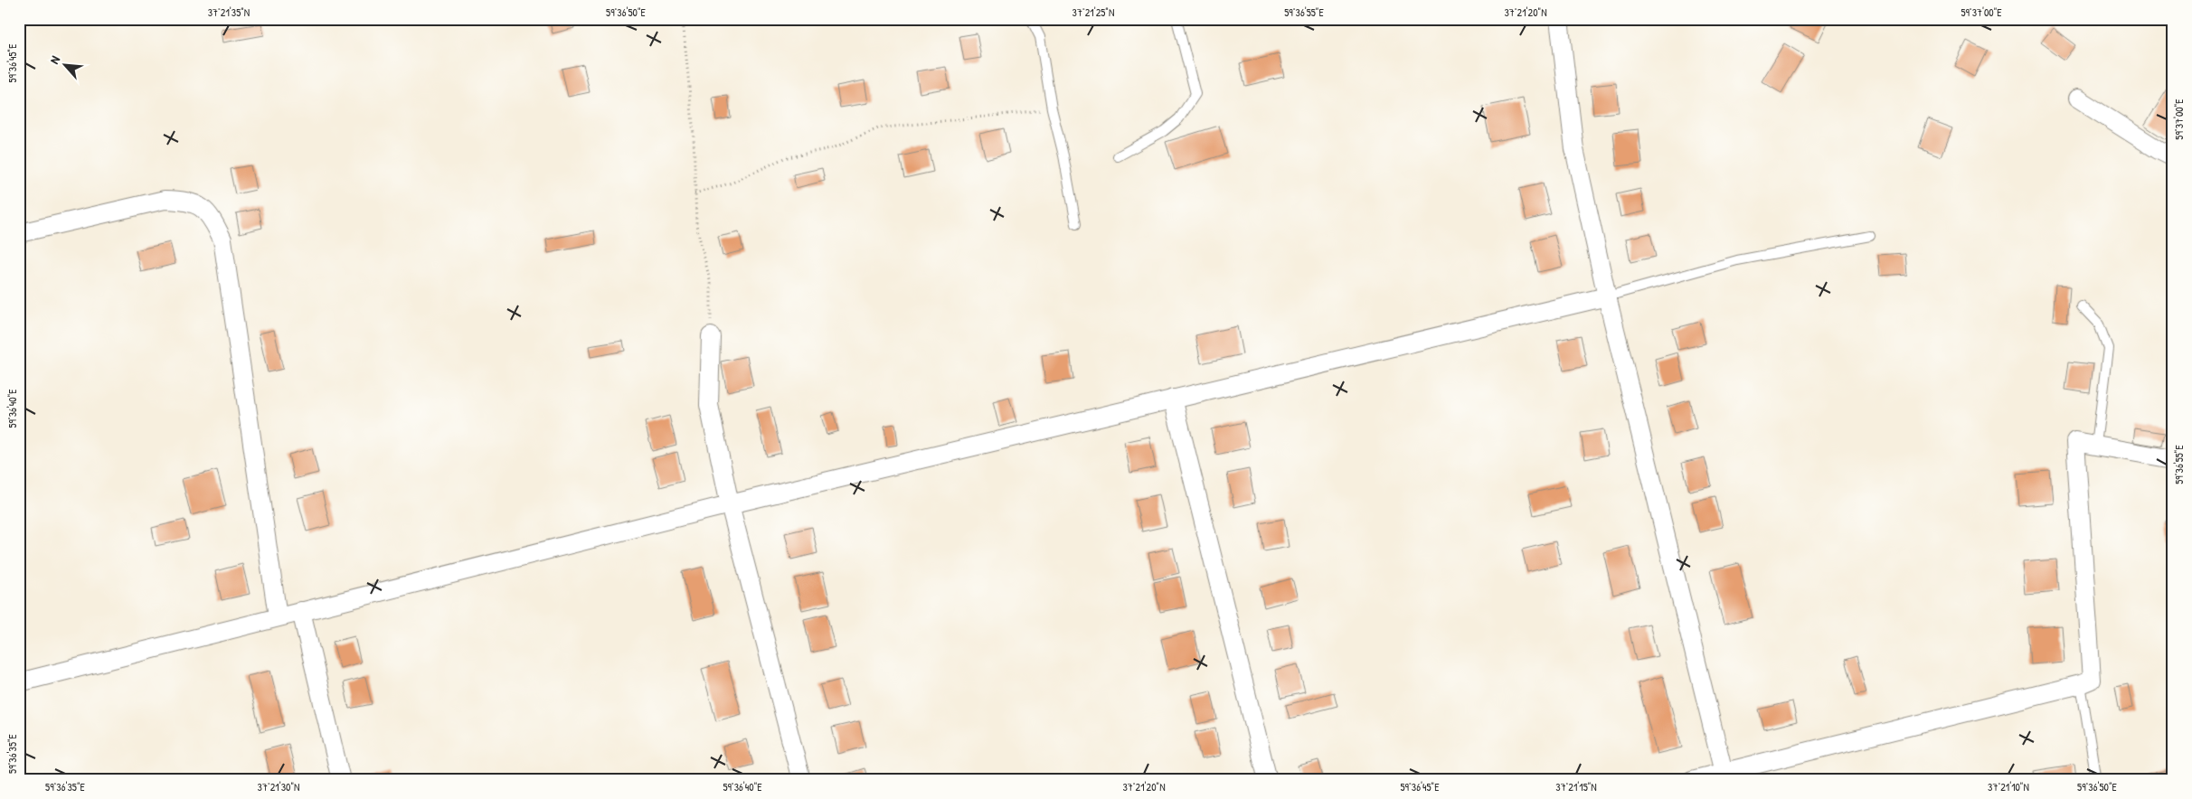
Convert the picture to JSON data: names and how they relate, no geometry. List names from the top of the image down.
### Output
{
  "north": "top left",
  "coordinates": [
    "37°21'35\"N",
    "59°36'50\"E",
    "37°21'25\"N",
    "59°36'55\"E",
    "37°21'20\"N",
    "59°37'00\"E",
    "59°36'45\"E",
    "59°36'40\"E",
    "59°36'35\"E",
    "37°21'30\"N",
    "37°21'15\"N",
    "37°21'10\"N"
  ]
}
